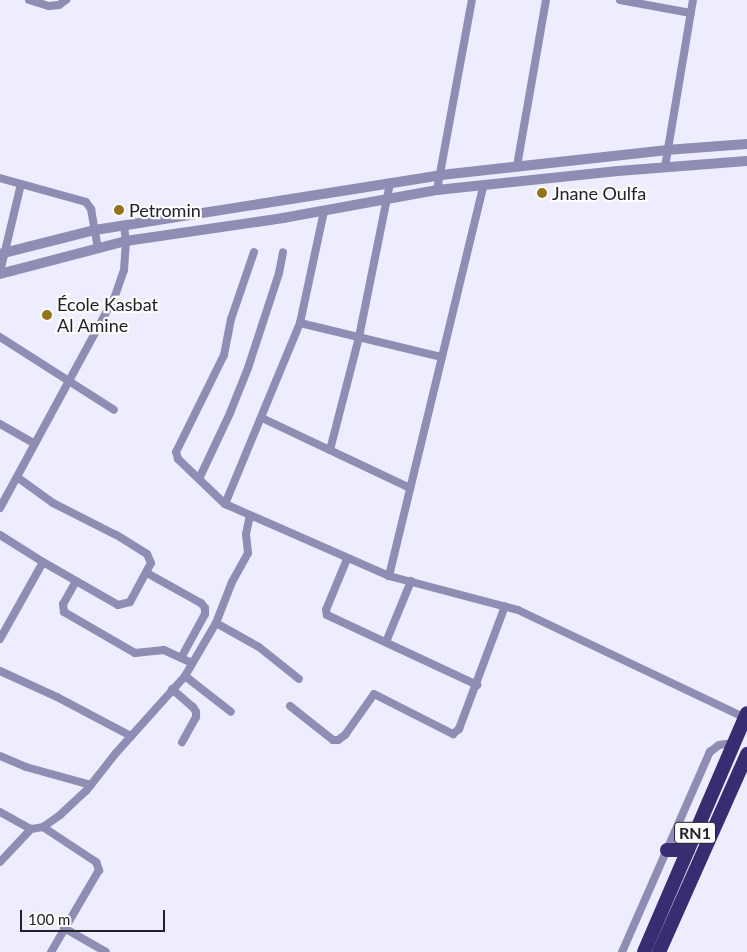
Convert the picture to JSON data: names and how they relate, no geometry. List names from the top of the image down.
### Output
{
  "streets": {
    "highway": ["RN1"]
  },
  "places": ["Jnane Oulfa", "Petromin", "École Kasbat Al Amine"],
  "scale_bar": "100 m"
}
